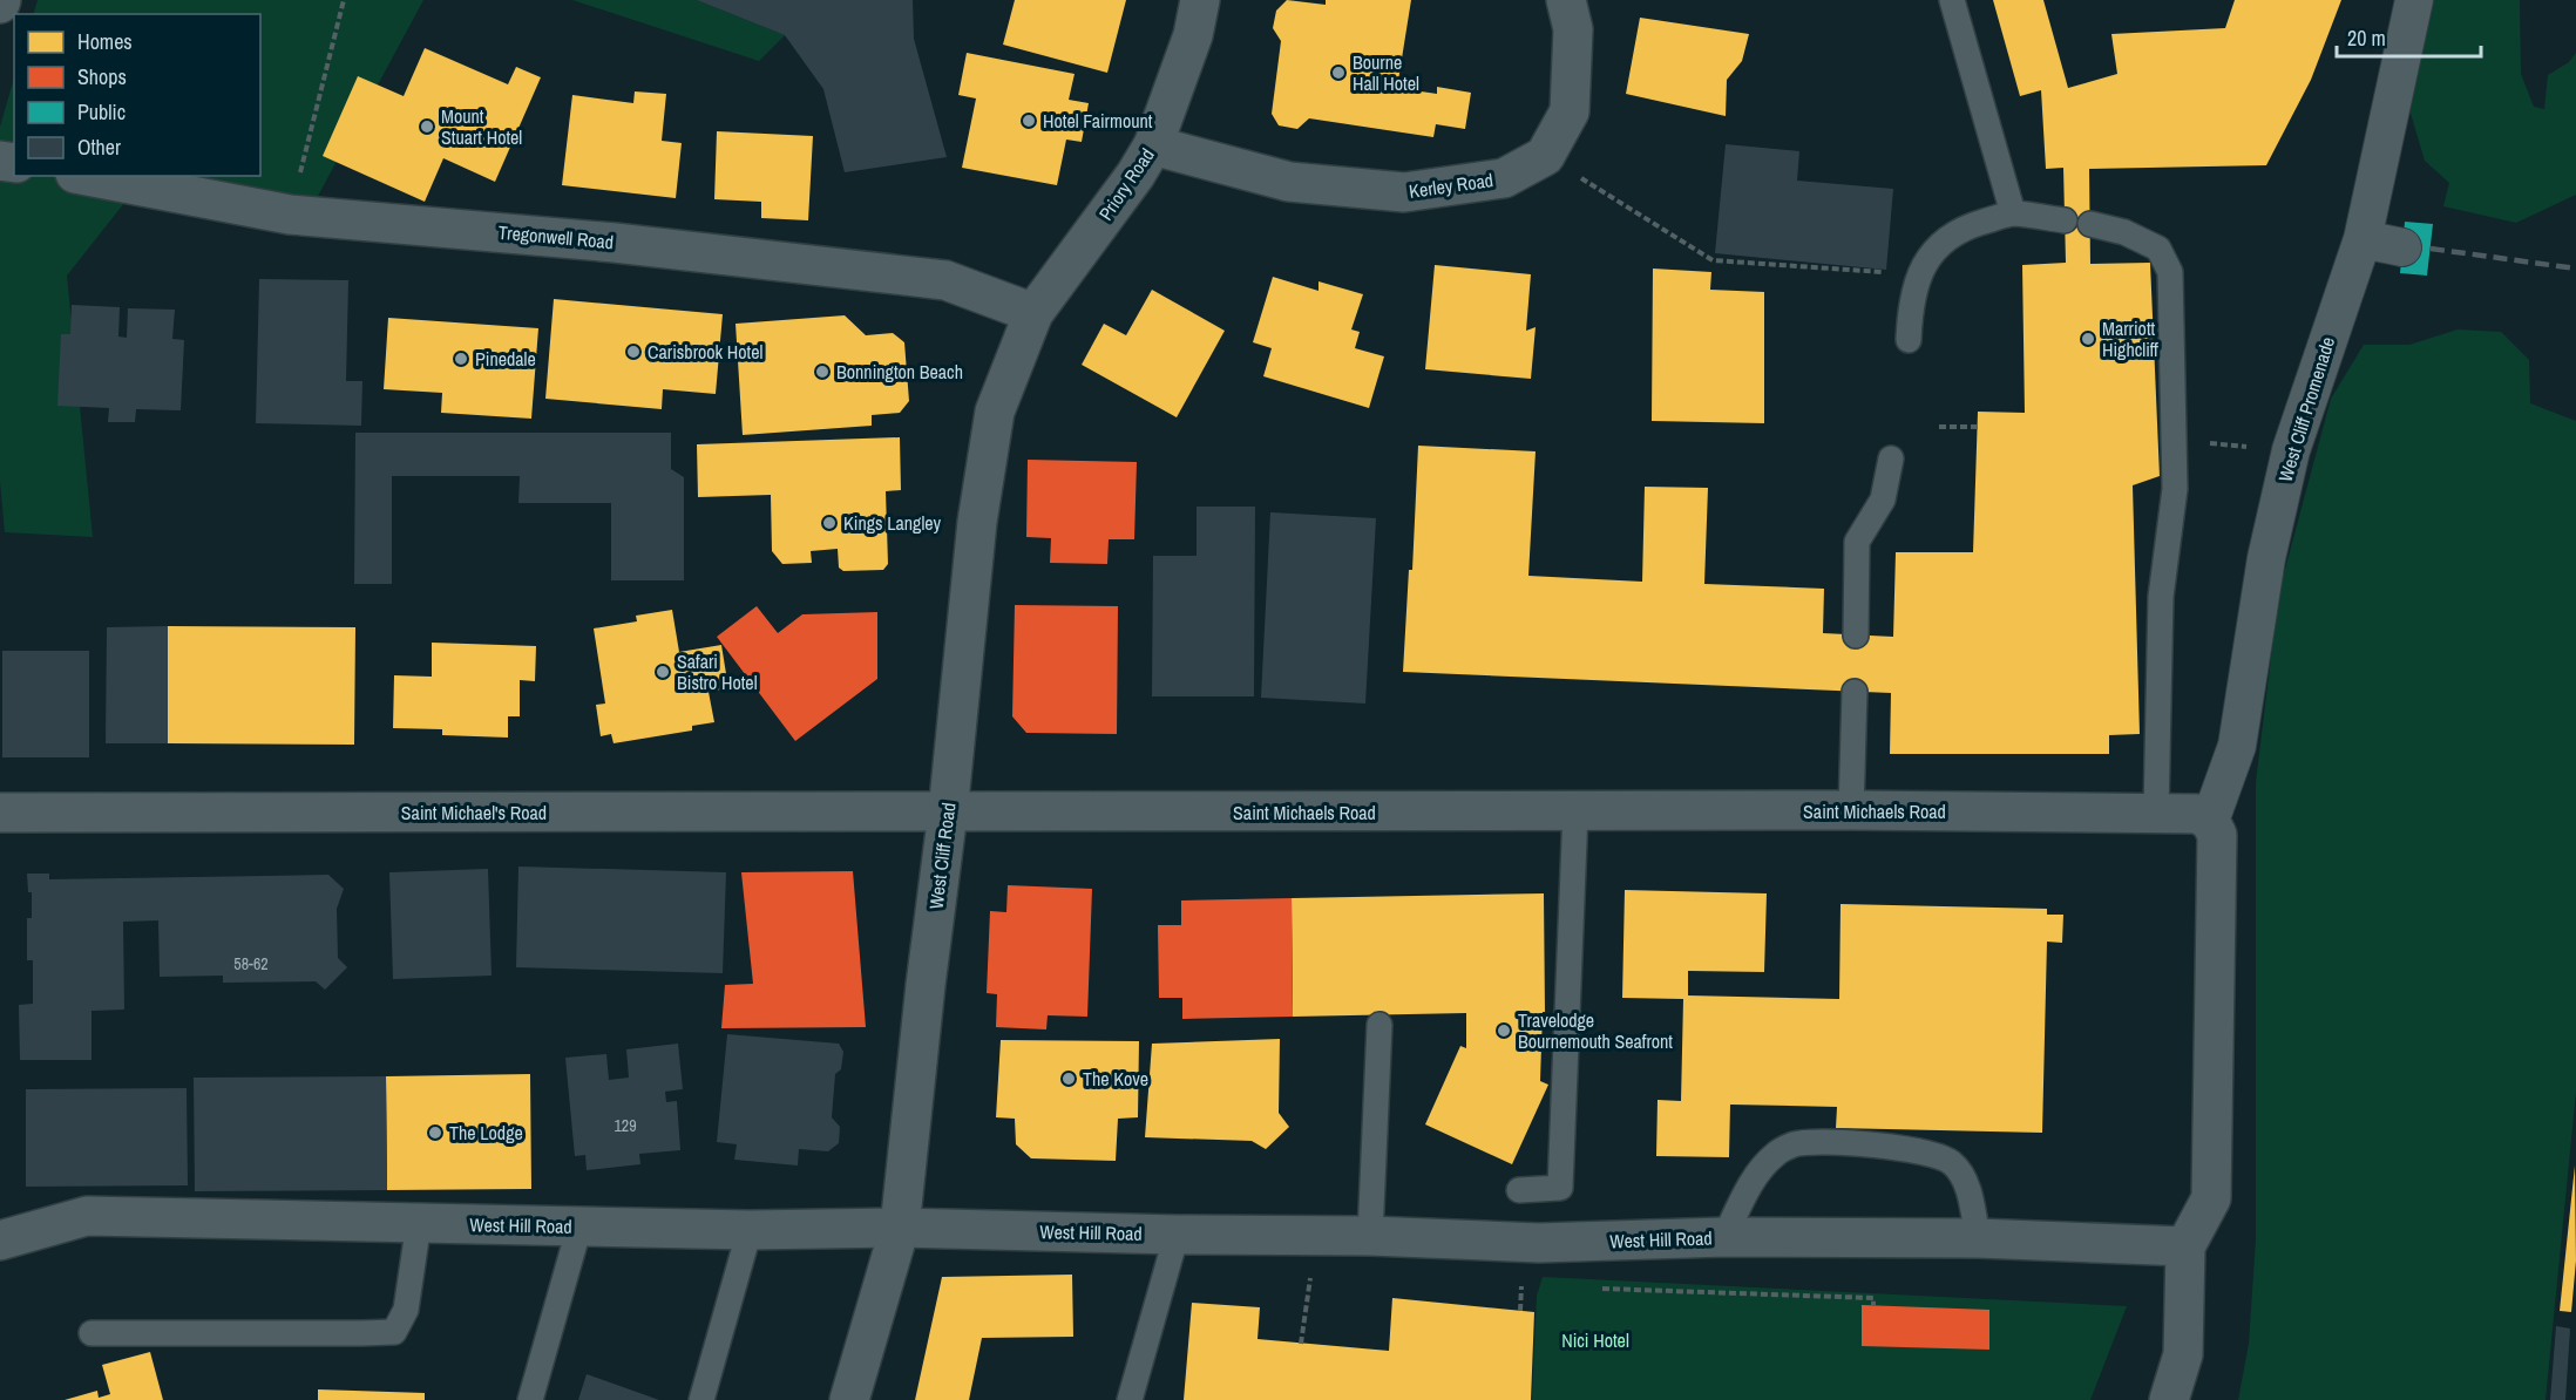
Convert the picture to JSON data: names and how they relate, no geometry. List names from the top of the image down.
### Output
{
  "streets": {
    "street": [
      "Priory Road",
      "Kerley Road",
      "Tregonwell Road",
      "West Cliff Promenade",
      "Saint Michaels Road",
      "Saint Michael's Road",
      "West Cliff Road",
      "West Hill Road"
    ]
  },
  "crossings": [
    ["Priory Road", "Kerley Road"],
    ["Priory Road", "Tregonwell Road"],
    ["Priory Road", "West Cliff Road"],
    ["Tregonwell Road", "West Cliff Road"],
    ["West Cliff Promenade", "Saint Michaels Road"],
    ["Saint Michaels Road", "Saint Michael's Road"],
    ["Saint Michaels Road", "West Cliff Road"],
    ["Saint Michael's Road", "West Cliff Road"],
    ["West Cliff Road", "West Hill Road"]
  ],
  "parks": ["Nici Hotel"],
  "places": [
    "Bourne Hall Hotel",
    "Hotel Fairmount",
    "Mount Stuart Hotel",
    "Marriott Highcliff",
    "Carisbrook Hotel",
    "Pinedale",
    "Bonnington Beach",
    "Kings Langley",
    "Safari Bistro Hotel",
    "Travelodge Bournemouth Seafront",
    "The Kove",
    "The Lodge"
  ],
  "house_numbers": ["58-62", "129"],
  "legend": [
    "Homes",
    "Shops",
    "Public",
    "Other"
  ],
  "scale_bar": "20 m"
}
